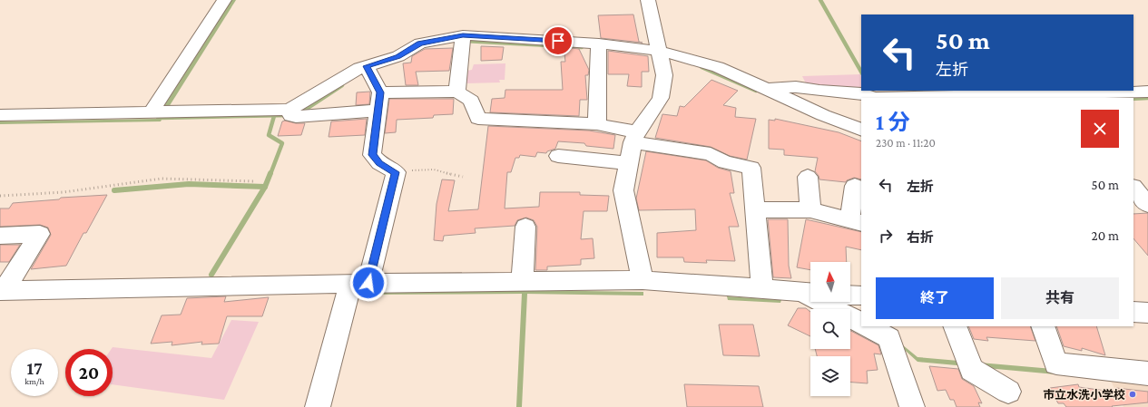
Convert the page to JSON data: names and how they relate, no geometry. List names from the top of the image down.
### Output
{
  "places": ["市立水洗小学校"],
  "north": "top",
  "page": {
    "turn": ["50 m", "左折"],
    "heading": ["1 分", "230 m · 11:20"],
    "list": [
      {
        "name": "左折",
        "value": "50 m"
      },
      {
        "name": "右折",
        "value": "20 m"
      }
    ],
    "buttons": ["終了", "共有"],
    "speed": "17 km/h",
    "limit": "20"
  }
}
